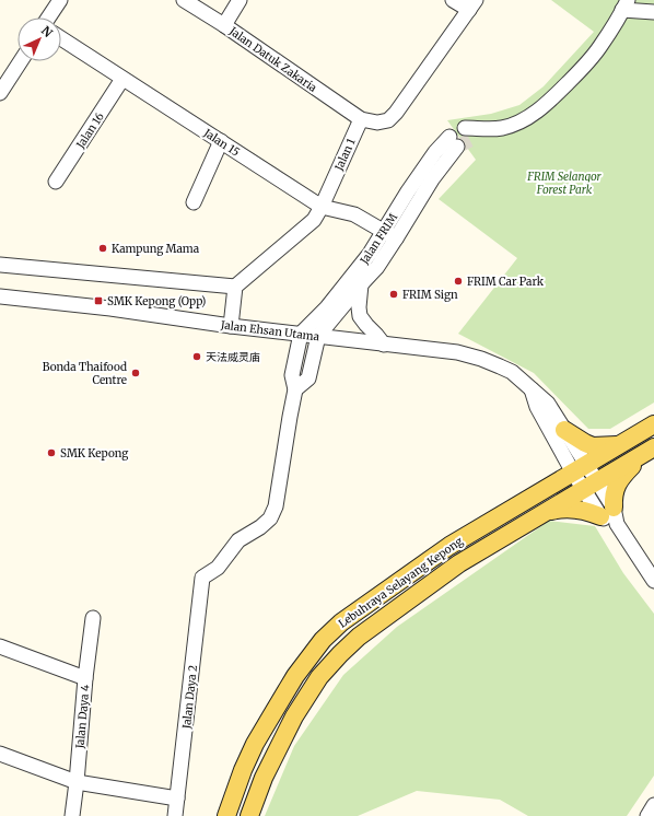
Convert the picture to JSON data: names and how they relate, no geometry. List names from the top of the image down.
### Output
{
  "streets": {
    "main road": ["Lebuhraya Selayang Kepong"],
    "street": [
      "Jalan Datuk Zakaria",
      "Jalan 16",
      "Jalan 15",
      "Jalan 1",
      "Jalan FRIM",
      "Jalan Ehsan Utama",
      "Jalan Daya 2",
      "Jalan Daya 4"
    ]
  },
  "crossings": [
    ["Jalan Datuk Zakaria", "Jalan 1"],
    ["Jalan 16", "Jalan 15"],
    ["Jalan 15", "Jalan 1"],
    ["Jalan 15", "Jalan FRIM"],
    ["Jalan FRIM", "Jalan Ehsan Utama"],
    ["Jalan Ehsan Utama", "Lebuhraya Selayang Kepong"]
  ],
  "parks": ["FRIM Selangor Forest Park"],
  "places": {
    "other": [
      "Kampung Mama",
      "FRIM Car Park",
      "FRIM Sign",
      "天法威灵庙",
      "Bonda Thaifood Centre",
      "SMK Kepong"
    ],
    "transit": ["SMK Kepong (Opp)"]
  },
  "north": "top right"
}
